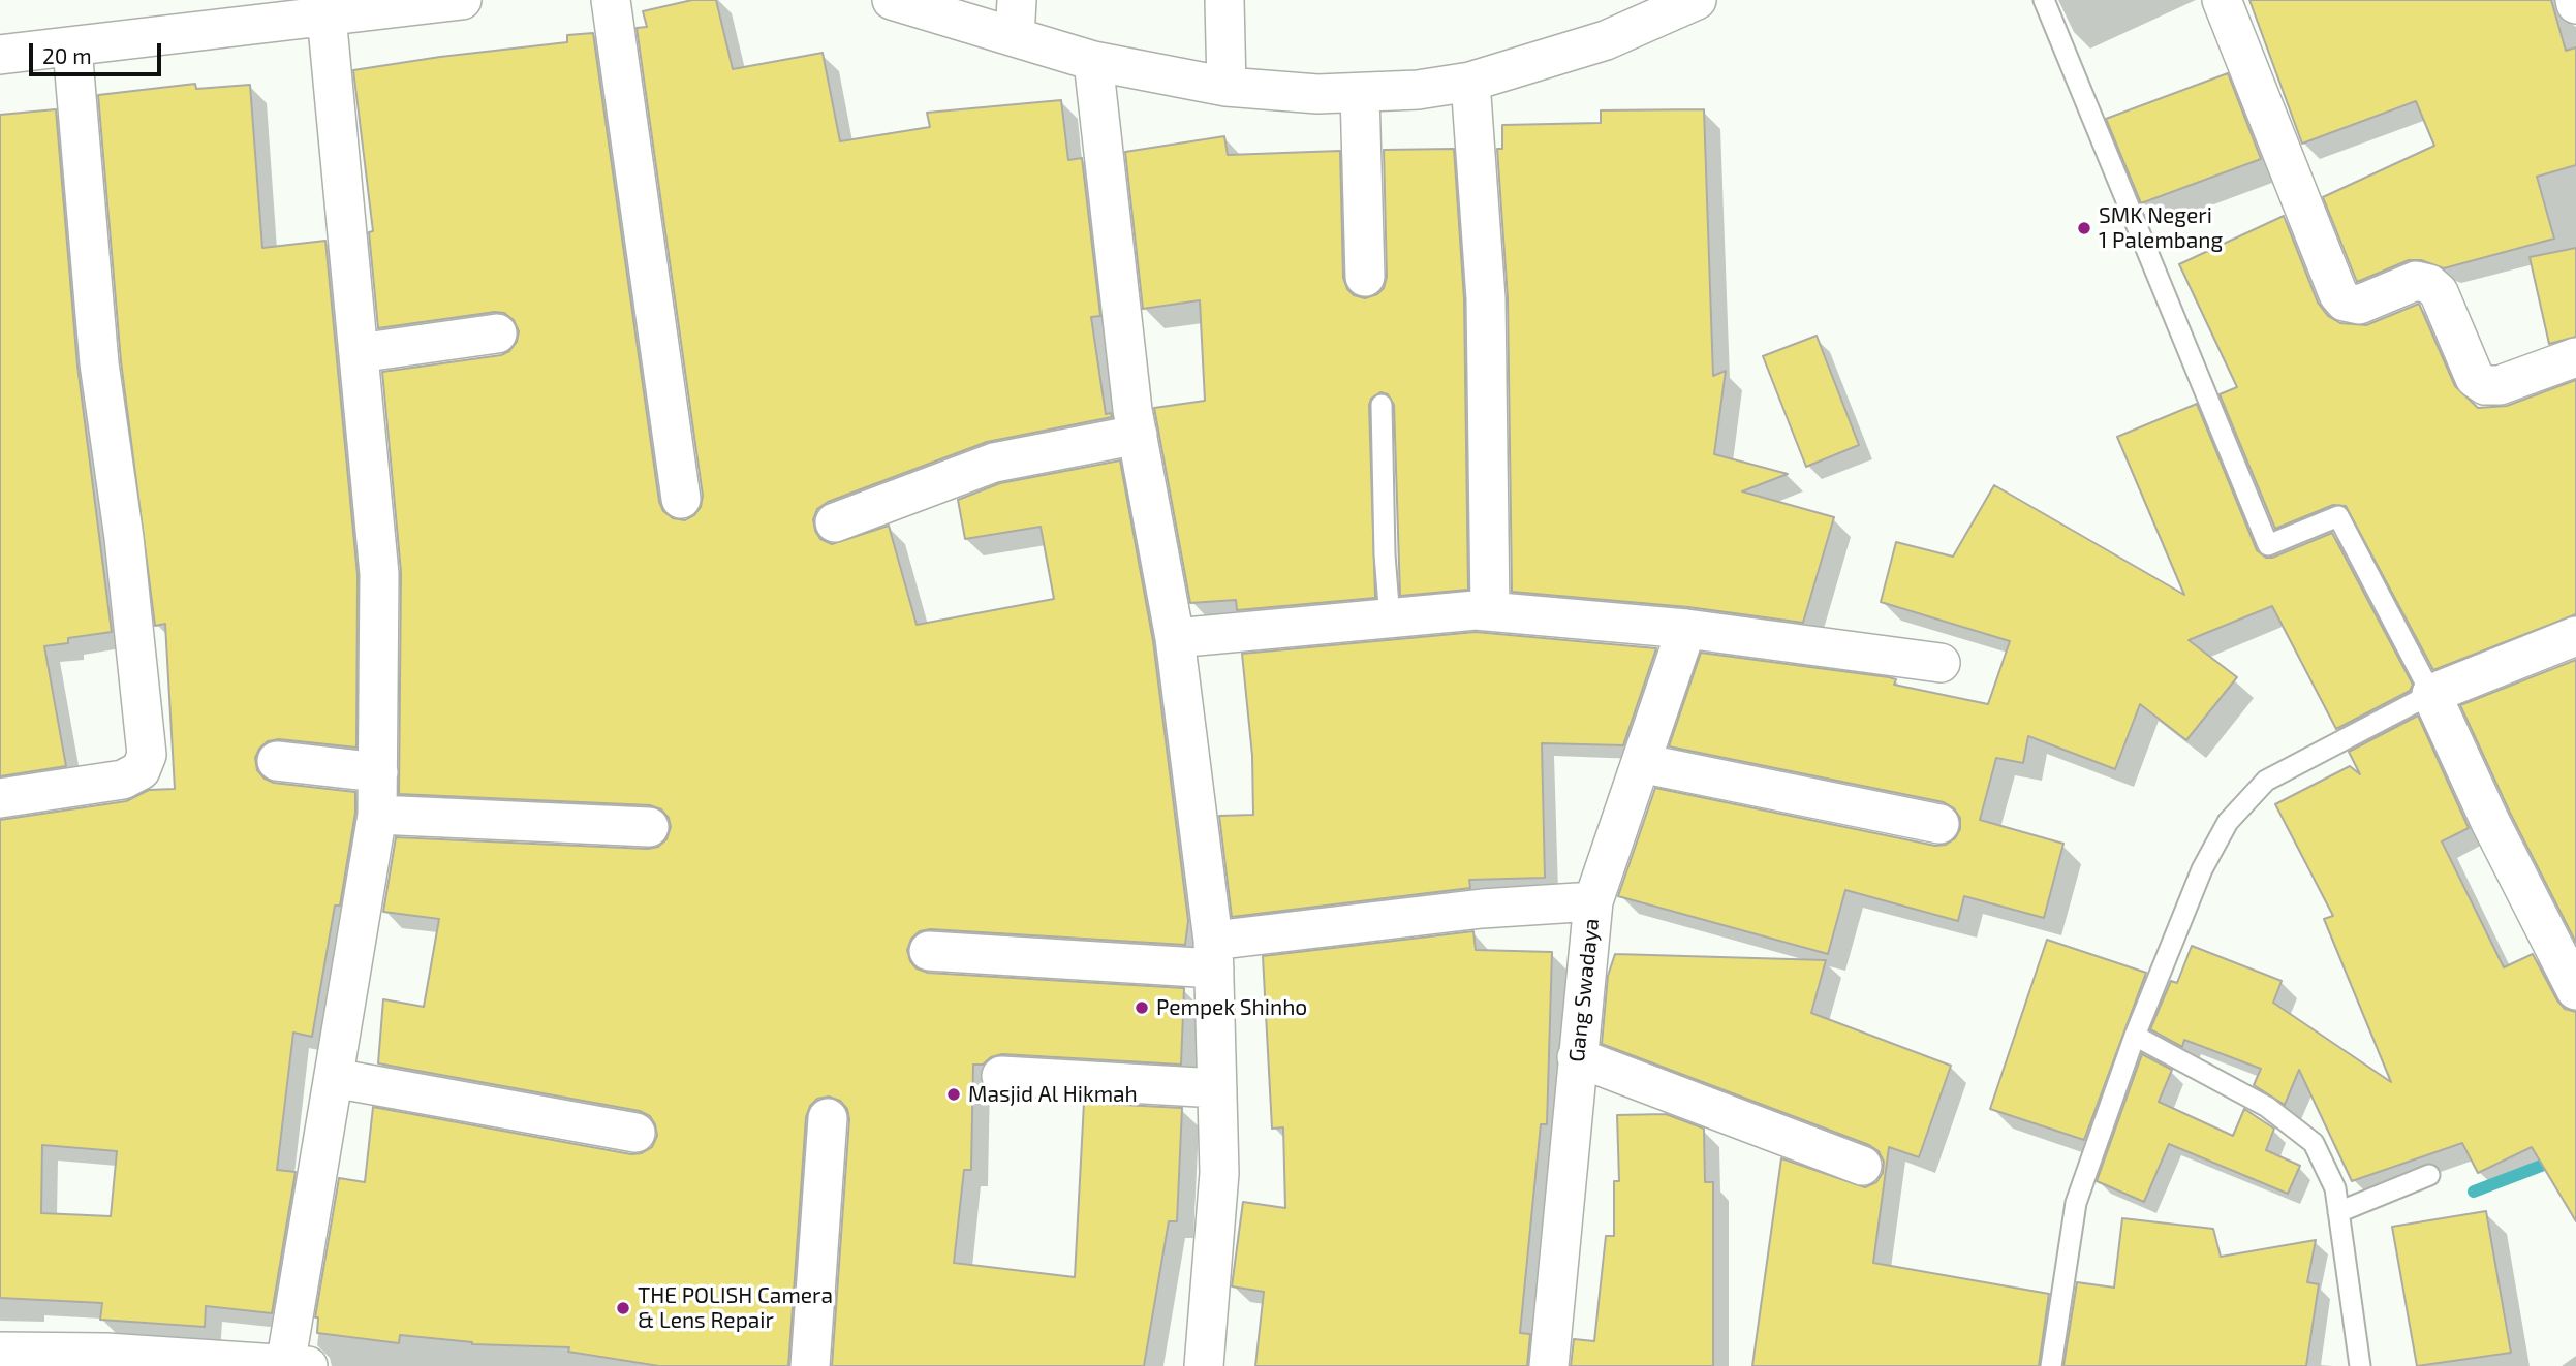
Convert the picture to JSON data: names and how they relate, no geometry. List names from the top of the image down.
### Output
{
  "streets": {
    "street": ["Gang Swadaya"]
  },
  "places": [
    "SMK Negeri 1 Palembang",
    "Pempek Shinho",
    "Masjid Al Hikmah",
    "THE POLISH Camera & Lens Repair"
  ],
  "scale_bar": "20 m"
}
